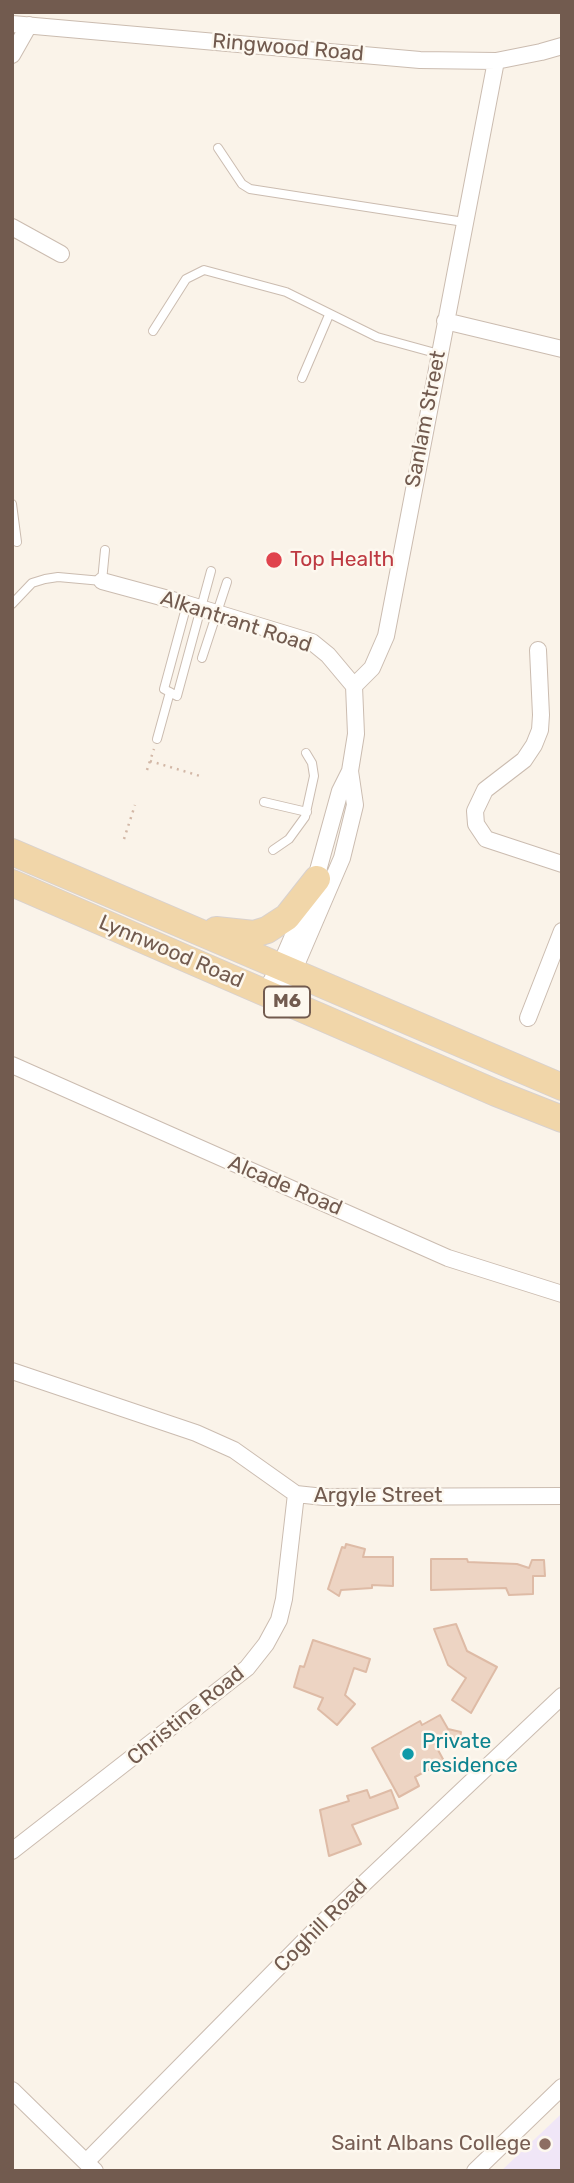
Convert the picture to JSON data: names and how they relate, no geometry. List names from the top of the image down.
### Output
{
  "streets": {
    "main road": ["Lynnwood Road", "M6"],
    "street": [
      "Ringwood Road",
      "Sanlam Street",
      "Alkantrant Road",
      "Alcade Road",
      "Argyle Street",
      "Christine Road",
      "Coghill Road"
    ]
  },
  "crossings": [
    ["Ringwood Road", "Sanlam Street"],
    ["Sanlam Street", "Alkantrant Road"],
    ["Argyle Street", "Christine Road"]
  ],
  "places": ["Top Health", "Private residence", "Saint Albans College"]
}
